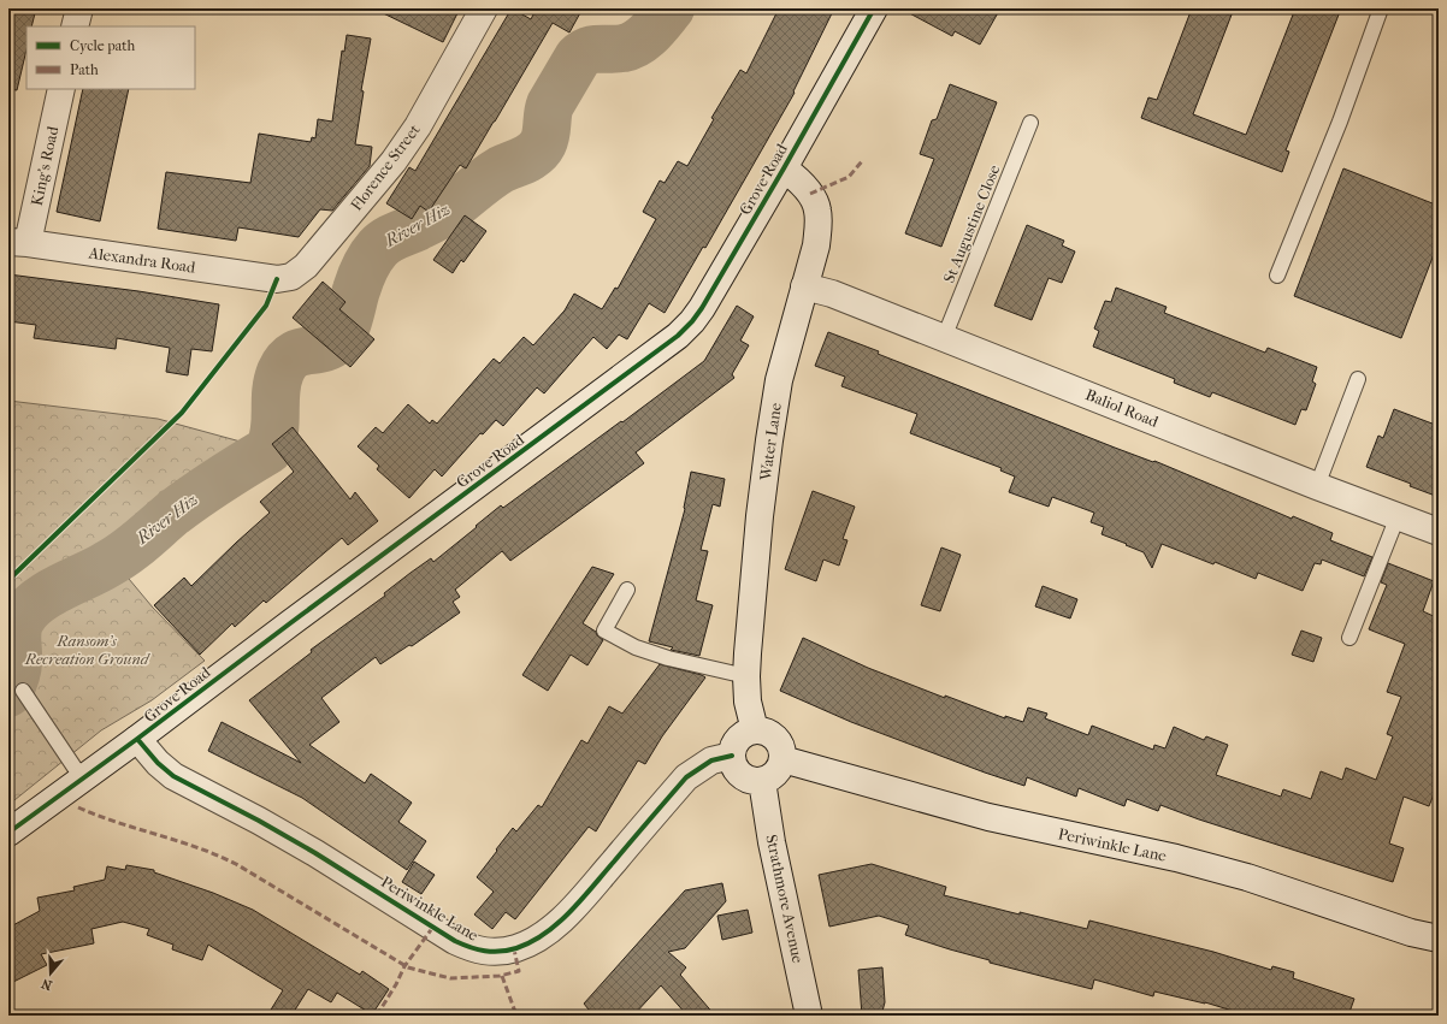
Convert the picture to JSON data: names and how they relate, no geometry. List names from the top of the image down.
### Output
{
  "streets": {
    "street": [
      "King's Road",
      "Florence Street",
      "Grove Road",
      "Alexandra Road",
      "Baliol Road",
      "Water Lane",
      "Periwinkle Lane",
      "Strathmore Avenue"
    ],
    "lane": ["St Augustine Close"]
  },
  "crossings": [
    ["King's Road", "Alexandra Road"],
    ["Florence Street", "Alexandra Road"],
    ["Grove Road", "Water Lane"],
    ["Grove Road", "Periwinkle Lane"],
    ["St Augustine Close", "Baliol Road"],
    ["Baliol Road", "Water Lane"],
    ["Water Lane", "Periwinkle Lane"],
    ["Water Lane", "Strathmore Avenue"],
    ["Periwinkle Lane", "Strathmore Avenue"]
  ],
  "water": ["River Hiz"],
  "parks": ["Ransom's Recreation Ground"],
  "legend": ["Cycle path", "Path"],
  "north": "bottom"
}
